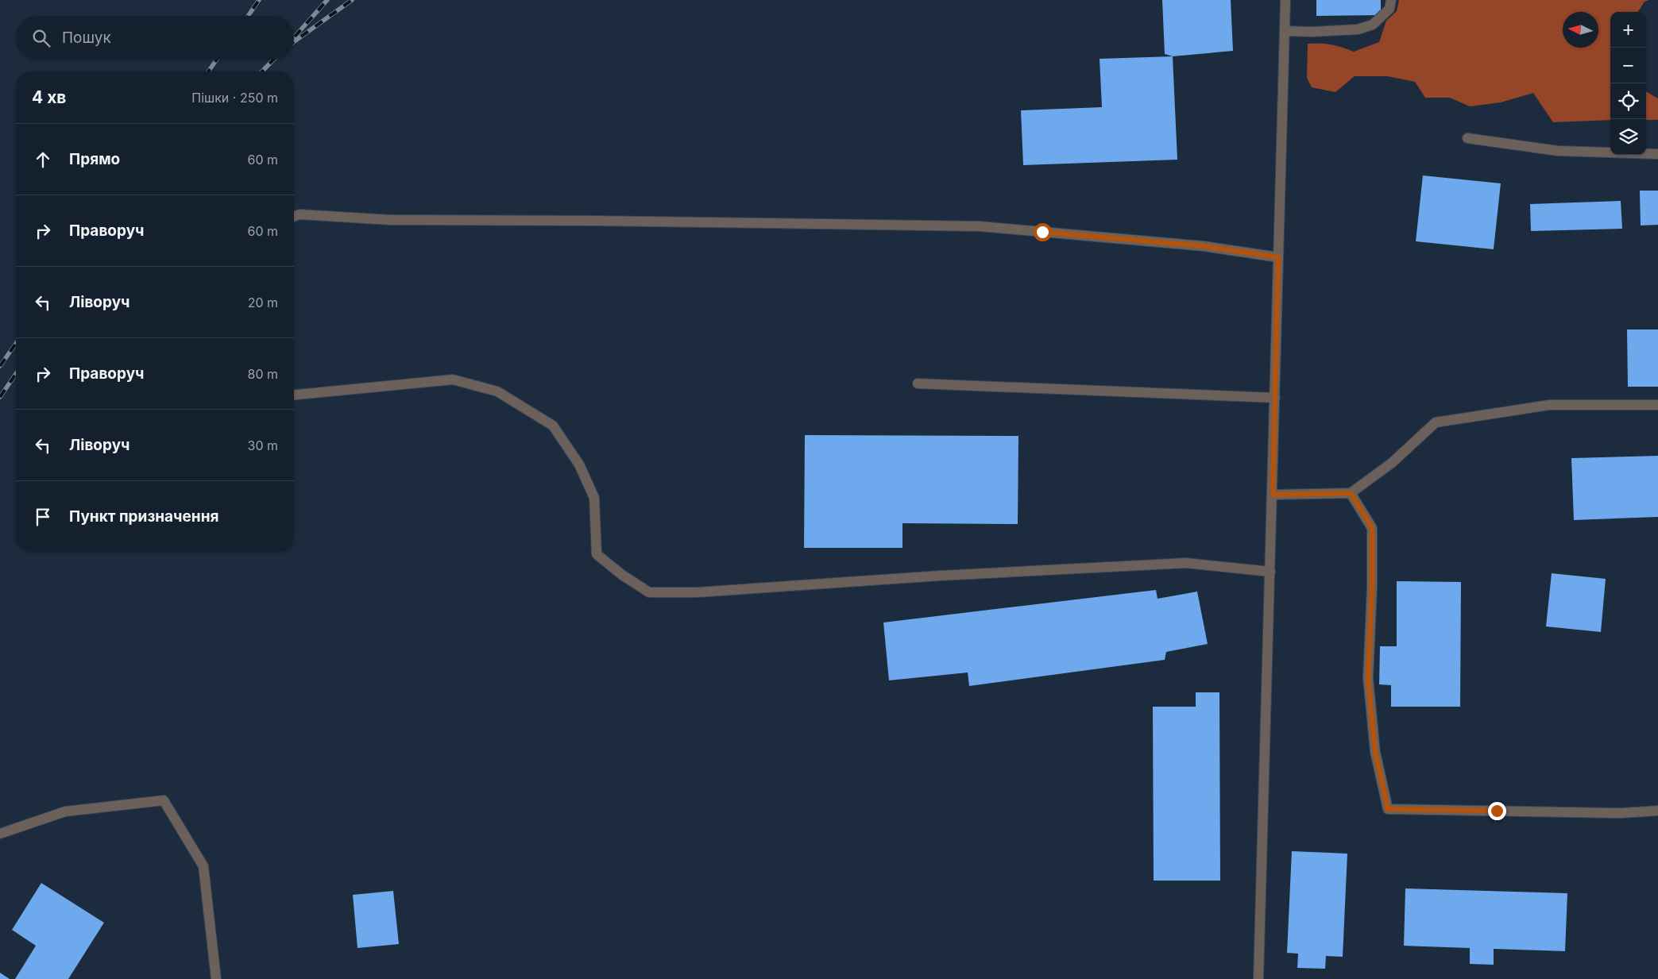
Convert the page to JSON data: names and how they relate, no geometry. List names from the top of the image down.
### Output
{
  "north": "left",
  "page": {
    "map_buttons": ["+", "−"],
    "search": "Пошук",
    "heading": ["4 хв", "Пішки · 250 m"],
    "list": [
      ["Прямо", "60 m"],
      ["Праворуч", "60 m"],
      ["Ліворуч", "20 m"],
      ["Праворуч", "80 m"],
      ["Ліворуч", "30 m"],
      "Пункт призначення"
    ]
  }
}
